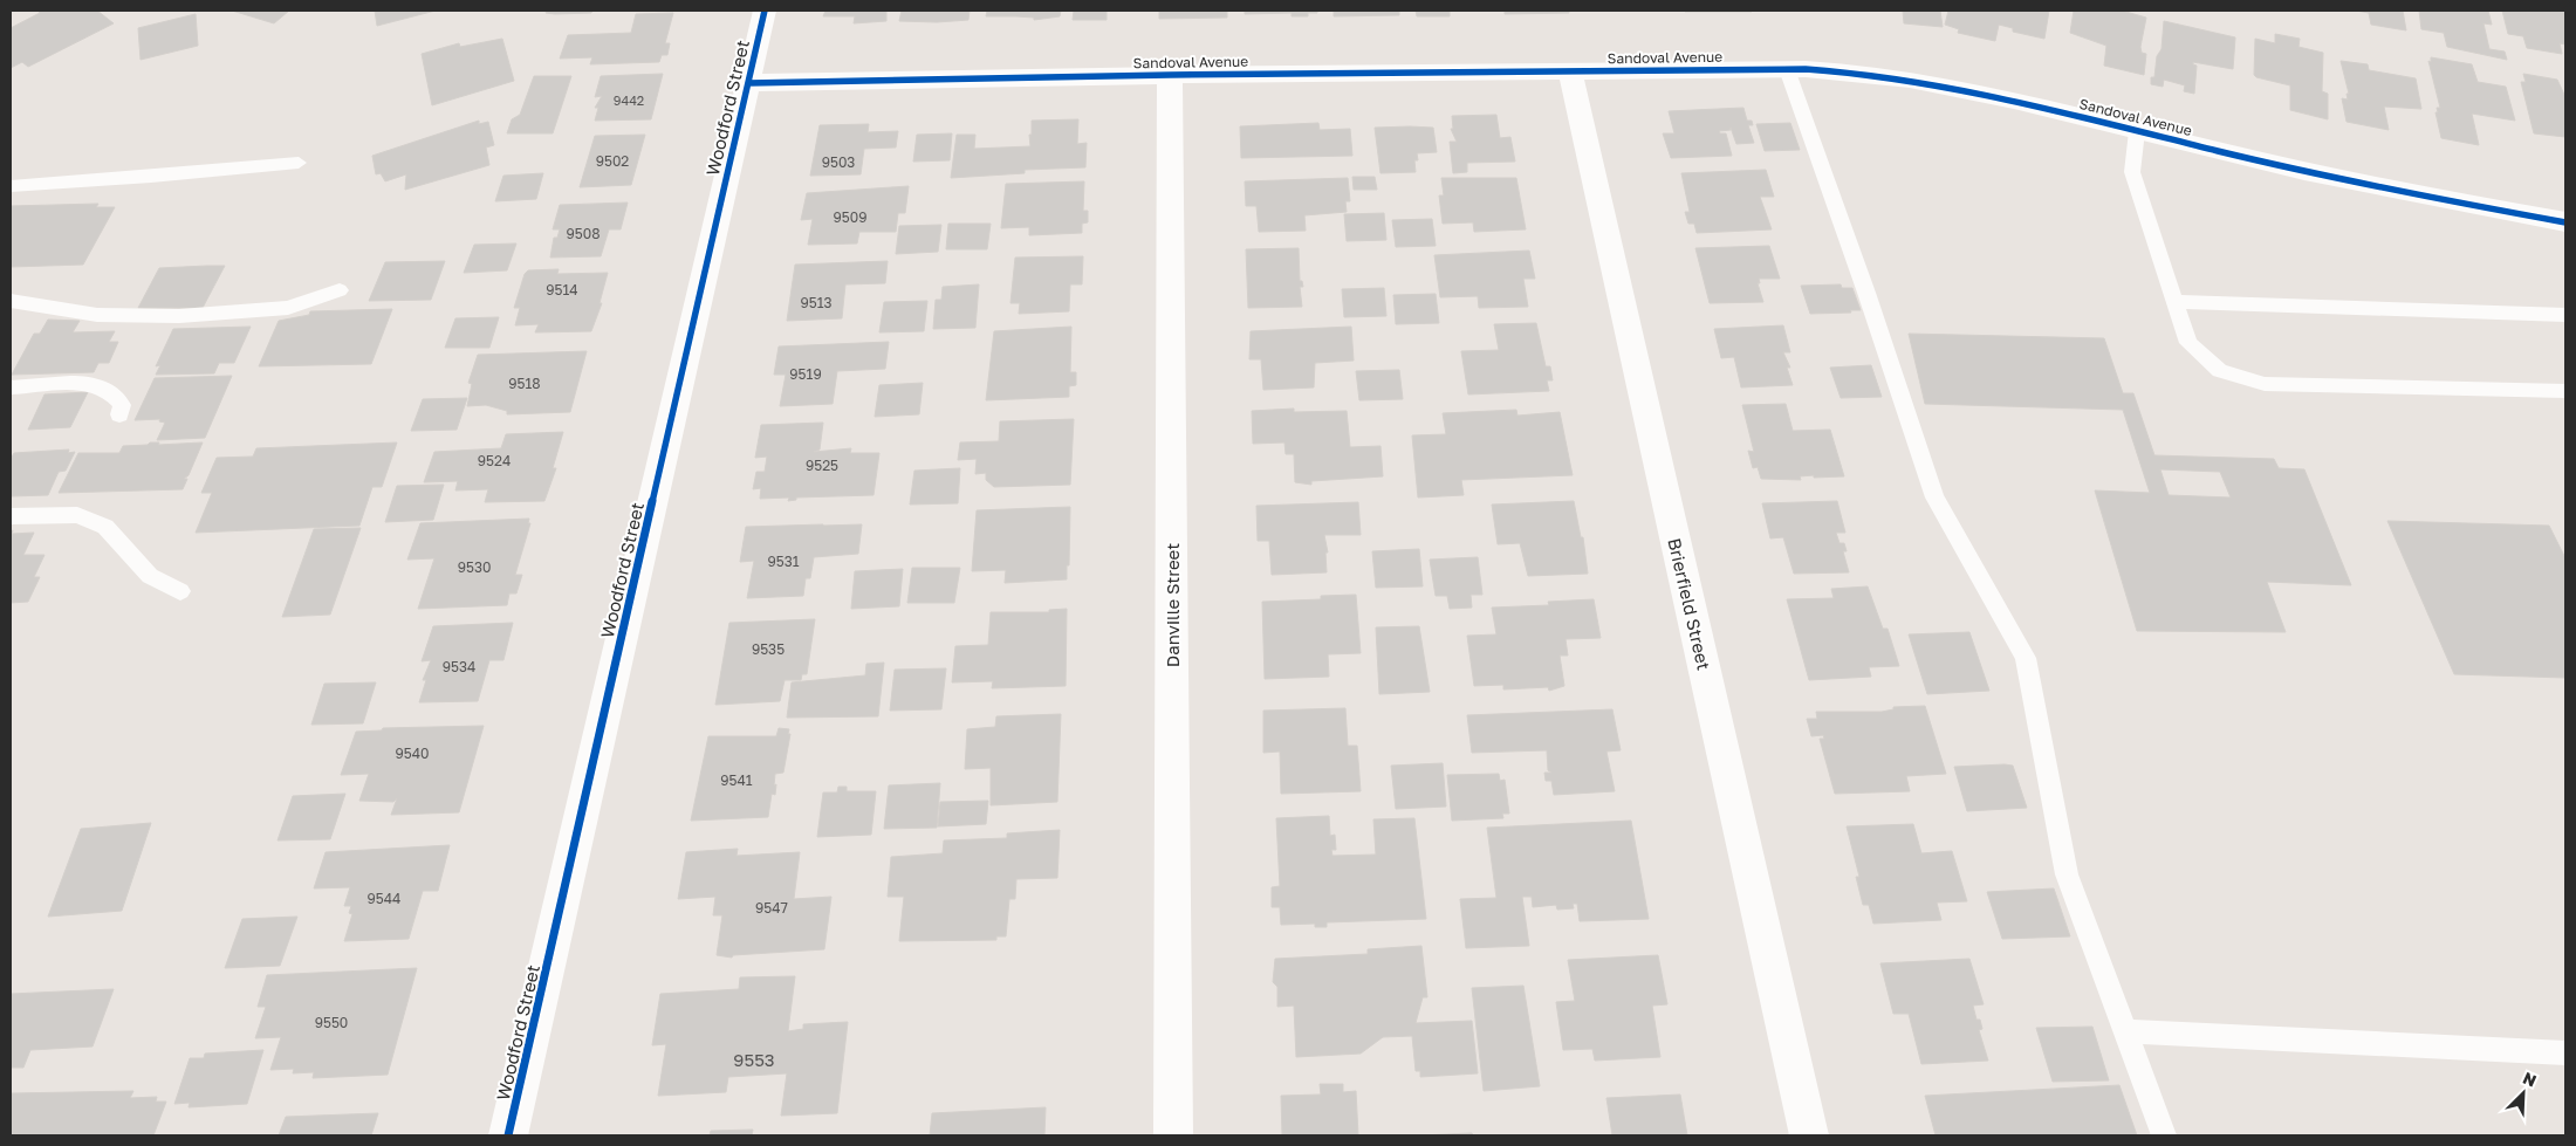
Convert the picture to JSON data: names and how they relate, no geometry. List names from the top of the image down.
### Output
{
  "streets": {
    "street": [
      "Sandoval Avenue",
      "Woodford Street",
      "Brierfield Street",
      "Danville Street"
    ]
  },
  "crossings": [
    ["Sandoval Avenue", "Woodford Street"],
    ["Sandoval Avenue", "Brierfield Street"],
    ["Sandoval Avenue", "Danville Street"]
  ],
  "house_numbers": [
    "9442",
    "9502",
    "9503",
    "9509",
    "9508",
    "9514",
    "9513",
    "9519",
    "9518",
    "9524",
    "9525",
    "9531",
    "9530",
    "9535",
    "9534",
    "9540",
    "9541",
    "9544",
    "9547",
    "9550",
    "9553"
  ],
  "north": "top right"
}
